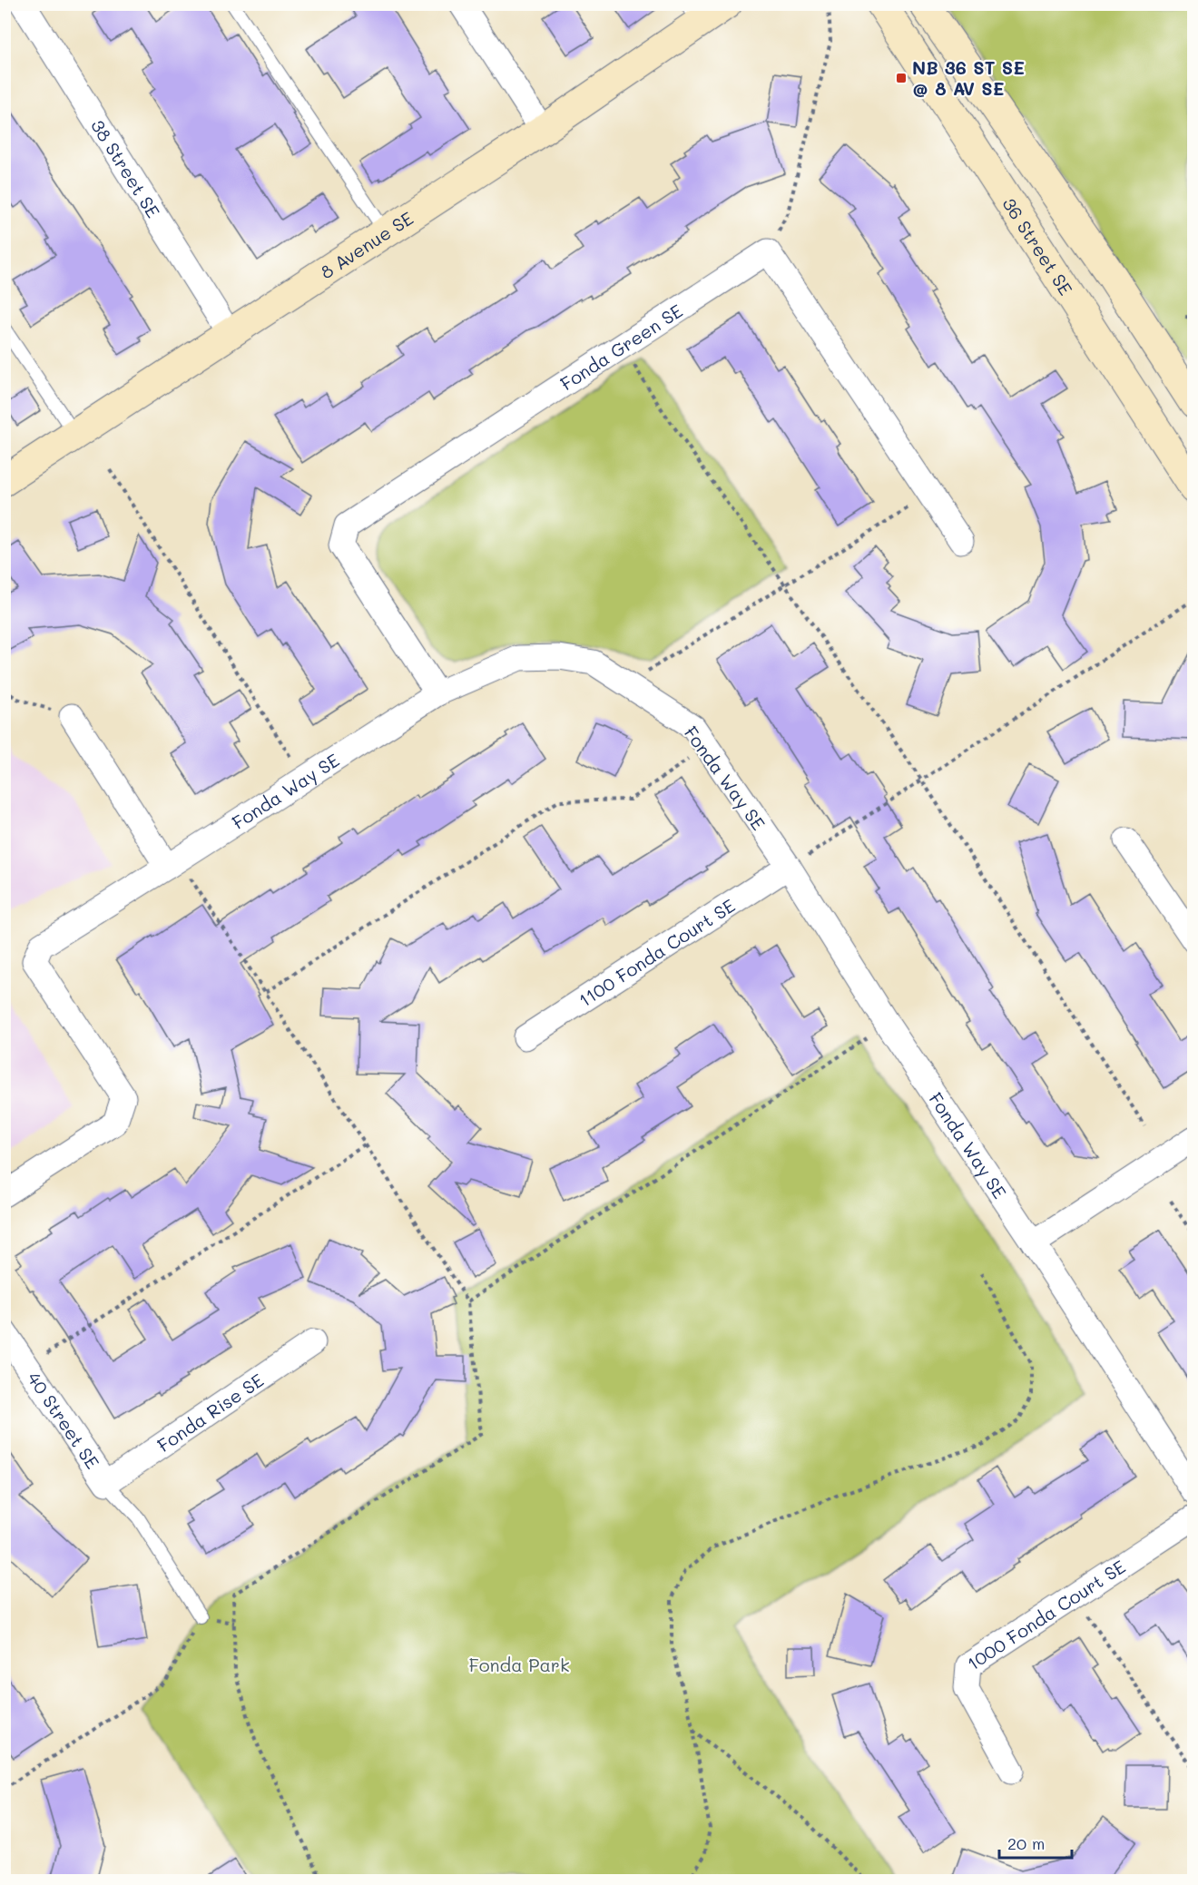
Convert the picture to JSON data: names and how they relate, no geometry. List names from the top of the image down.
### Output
{
  "streets": {
    "main road": ["8 Avenue SE", "36 Street SE"],
    "street": [
      "38 Street SE",
      "Fonda Green SE",
      "Fonda Way SE",
      "1100 Fonda Court SE",
      "Fonda Rise SE",
      "40 Street SE",
      "1000 Fonda Court SE"
    ]
  },
  "crossings": [
    ["38 Street SE", "8 Avenue SE"],
    ["Fonda Green SE", "Fonda Way SE"],
    ["Fonda Way SE", "1100 Fonda Court SE"],
    ["Fonda Rise SE", "40 Street SE"]
  ],
  "parks": ["Fonda Park"],
  "places": {
    "transit": ["NB 36 ST SE @ 8 AV SE"]
  },
  "scale_bar": "20 m"
}
